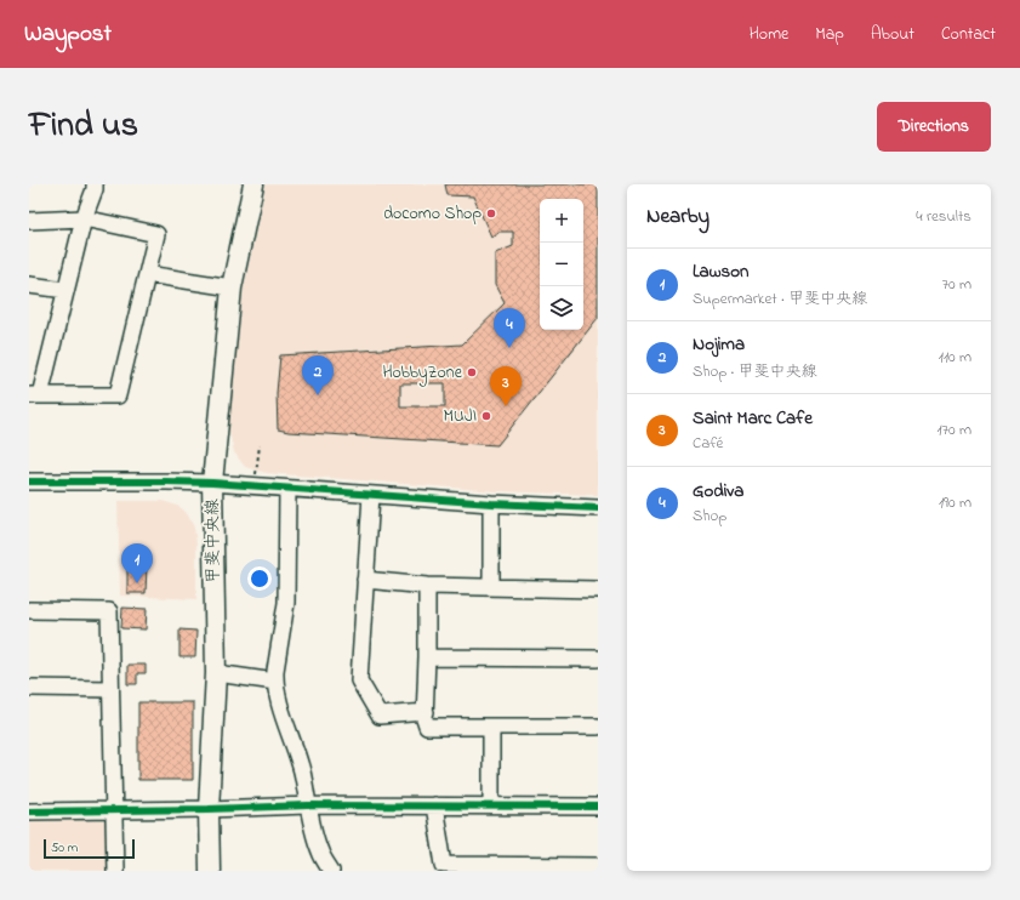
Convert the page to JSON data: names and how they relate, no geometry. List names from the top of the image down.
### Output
{
  "streets": {
    "main road": ["甲斐中央線"]
  },
  "places": ["docomo Shop", "HobbyZone", "MUJI"],
  "scale_bar": "50 m",
  "page": {
    "header": "Waypost",
    "nav": [
      "Home",
      "Map",
      "About",
      "Contact"
    ],
    "title": "Find us",
    "buttons": "Directions",
    "heading": ["Nearby", "4 results"],
    "map_buttons": ["+", "−"],
    "list": [
      {
        "mark": "1",
        "name": "Lawson",
        "note": "Supermarket · 甲斐中央線",
        "value": "70 m"
      },
      {
        "mark": "2",
        "name": "Nojima",
        "note": "Shop · 甲斐中央線",
        "value": "110 m"
      },
      {
        "mark": "3",
        "name": "Saint Marc Cafe",
        "note": "Café",
        "value": "170 m"
      },
      {
        "mark": "4",
        "name": "Godiva",
        "note": "Shop",
        "value": "190 m"
      }
    ],
    "pins": [
      "4",
      "2",
      "3",
      "1"
    ],
    "scale": "50 m"
  }
}
